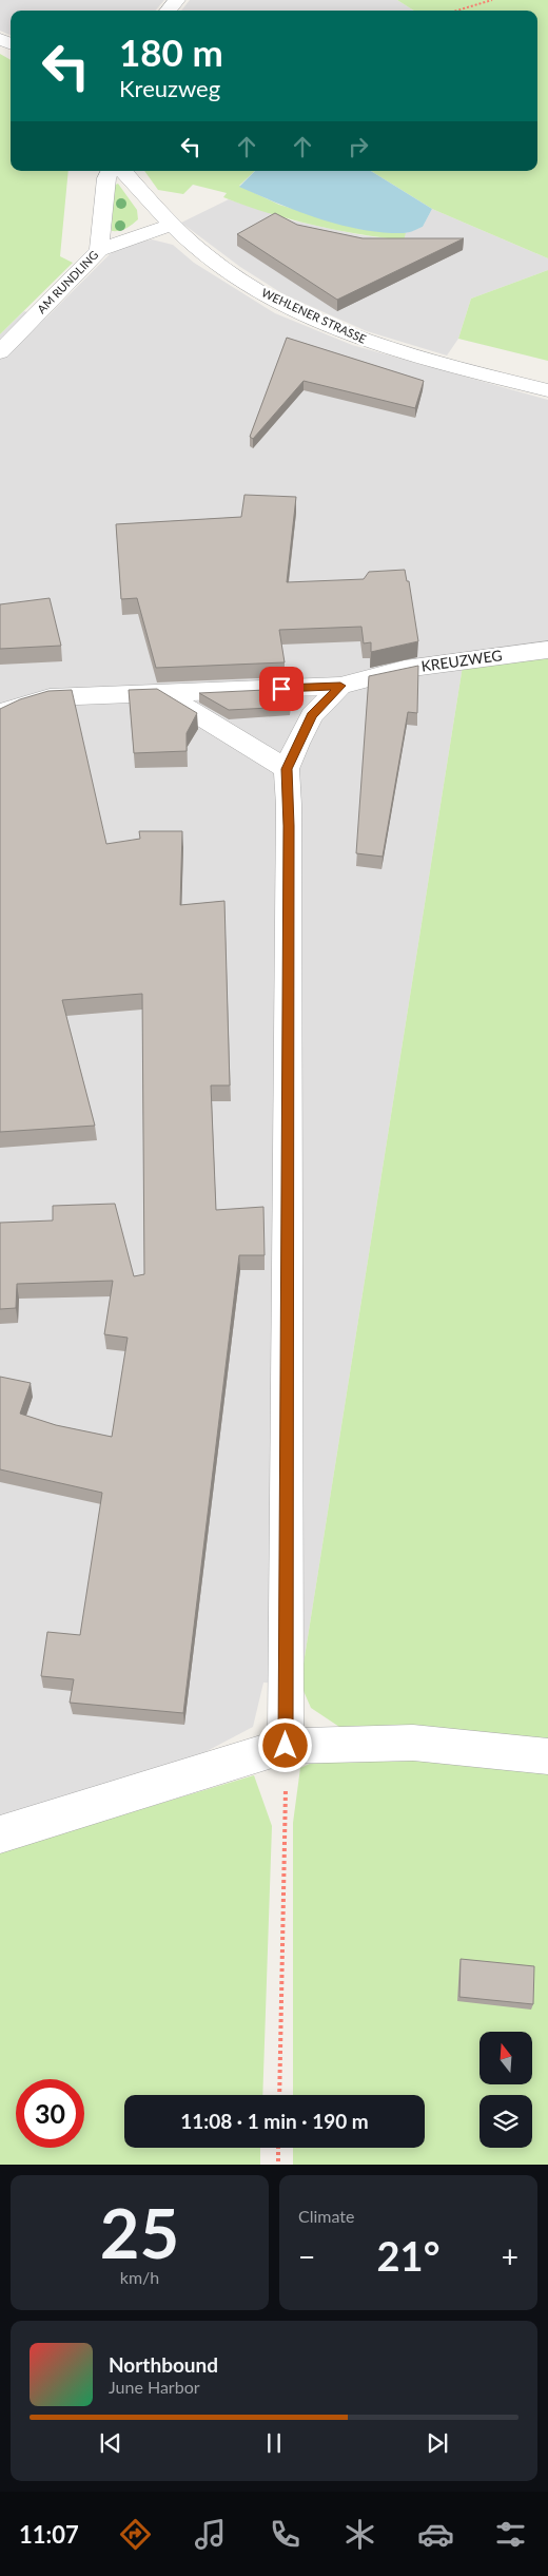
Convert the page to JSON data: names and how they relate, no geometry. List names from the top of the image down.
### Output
{
  "streets": {
    "street": ["AM RUNDLING", "WEHLENER STRASSE", "KREUZWEG"]
  },
  "north": "top",
  "page": {
    "turn": ["180 m", "Kreuzweg"],
    "limit": "30",
    "trip": "11:08 · 1 min · 190 m",
    "tile": [
      ["25", "km/h"],
      "Climate"
    ],
    "heat": ["−", "21°", "+"],
    "song": ["Northbound", "June Harbor"],
    "tabs": "11:07"
  }
}
